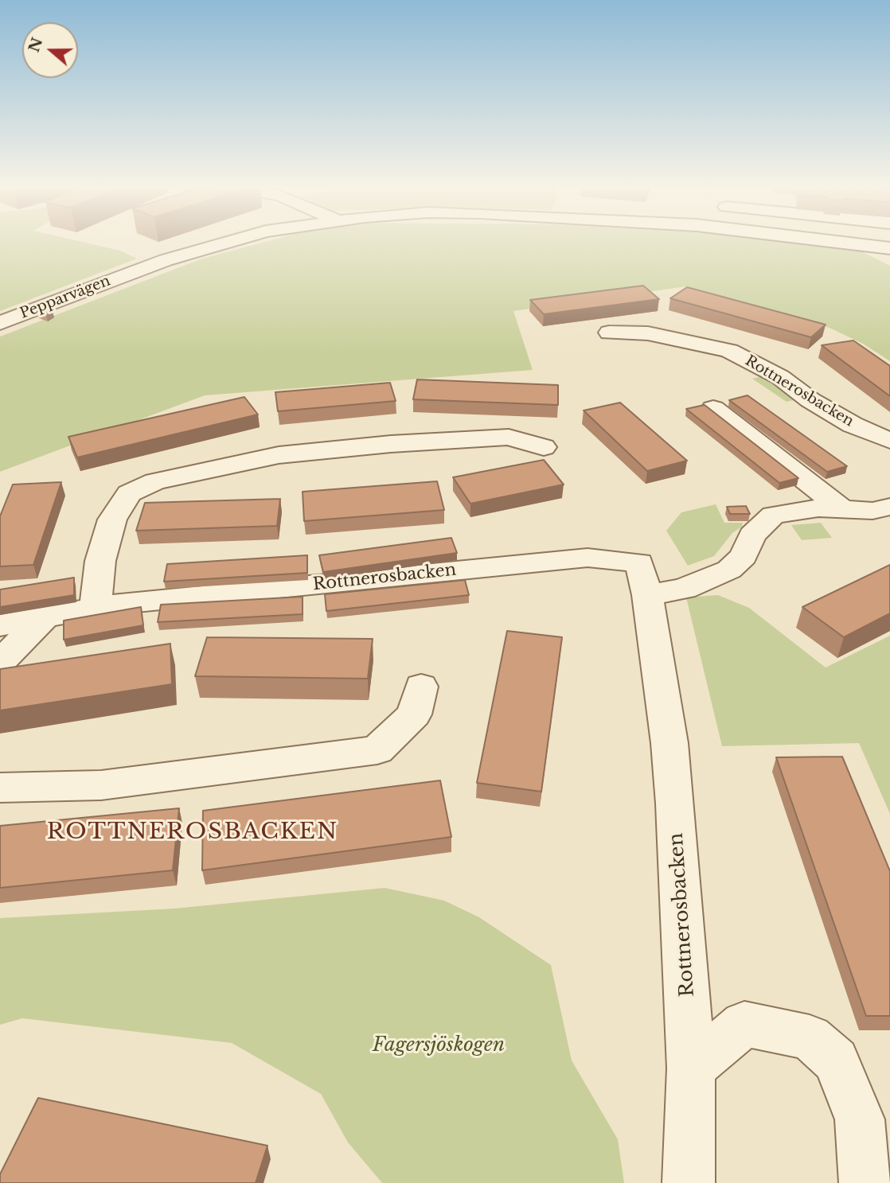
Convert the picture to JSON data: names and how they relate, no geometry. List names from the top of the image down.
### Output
{
  "streets": {
    "street": ["Pepparvägen", "Rottnerosbacken"]
  },
  "districts": ["ROTTNEROSBACKEN"],
  "parks": ["Fagersjöskogen"],
  "north": "left"
}
